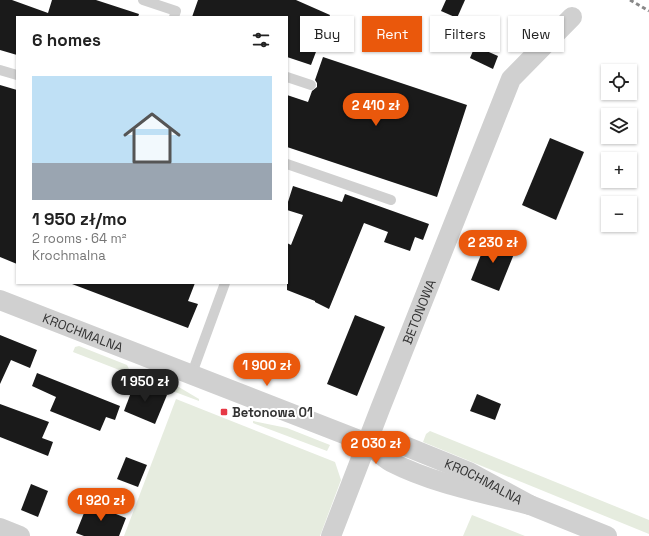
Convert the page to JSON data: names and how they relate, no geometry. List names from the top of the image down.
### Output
{
  "streets": {
    "street": ["BETONOWA", "KROCHMALNA"]
  },
  "crossings": [
    ["BETONOWA", "KROCHMALNA"]
  ],
  "places": {
    "transit": ["Betonowa 01"]
  },
  "page": {
    "chip": [
      "Buy",
      "Rent",
      "Filters",
      "New"
    ],
    "heading": "6 homes",
    "map_buttons": ["+", "−"],
    "list": [
      {
        "name": "1 950 zł/mo",
        "note": "2 rooms · 64 m² · Krochmalna"
      }
    ],
    "price": [
      "2 410 zł",
      "2 230 zł",
      "1 900 zł",
      "1 950 zł",
      "2 030 zł",
      "1 920 zł"
    ]
  }
}
